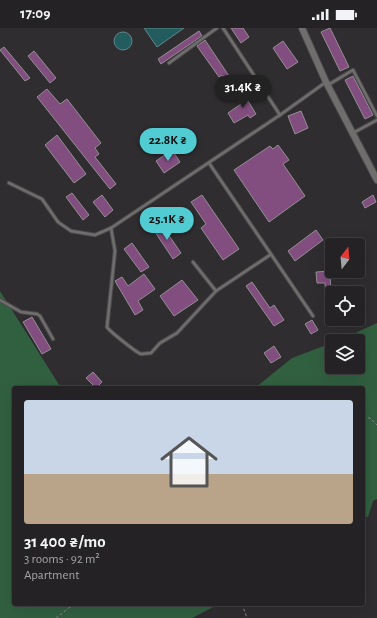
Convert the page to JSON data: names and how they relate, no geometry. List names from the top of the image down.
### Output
{
  "north": "top",
  "page": {
    "status": "17:09",
    "price": ["31.4K ₴", "22.8K ₴", "25.1K ₴"],
    "list": [
      {
        "name": "31 400 ₴/mo",
        "note": "3 rooms · 92 m² · Apartment"
      }
    ]
  }
}
